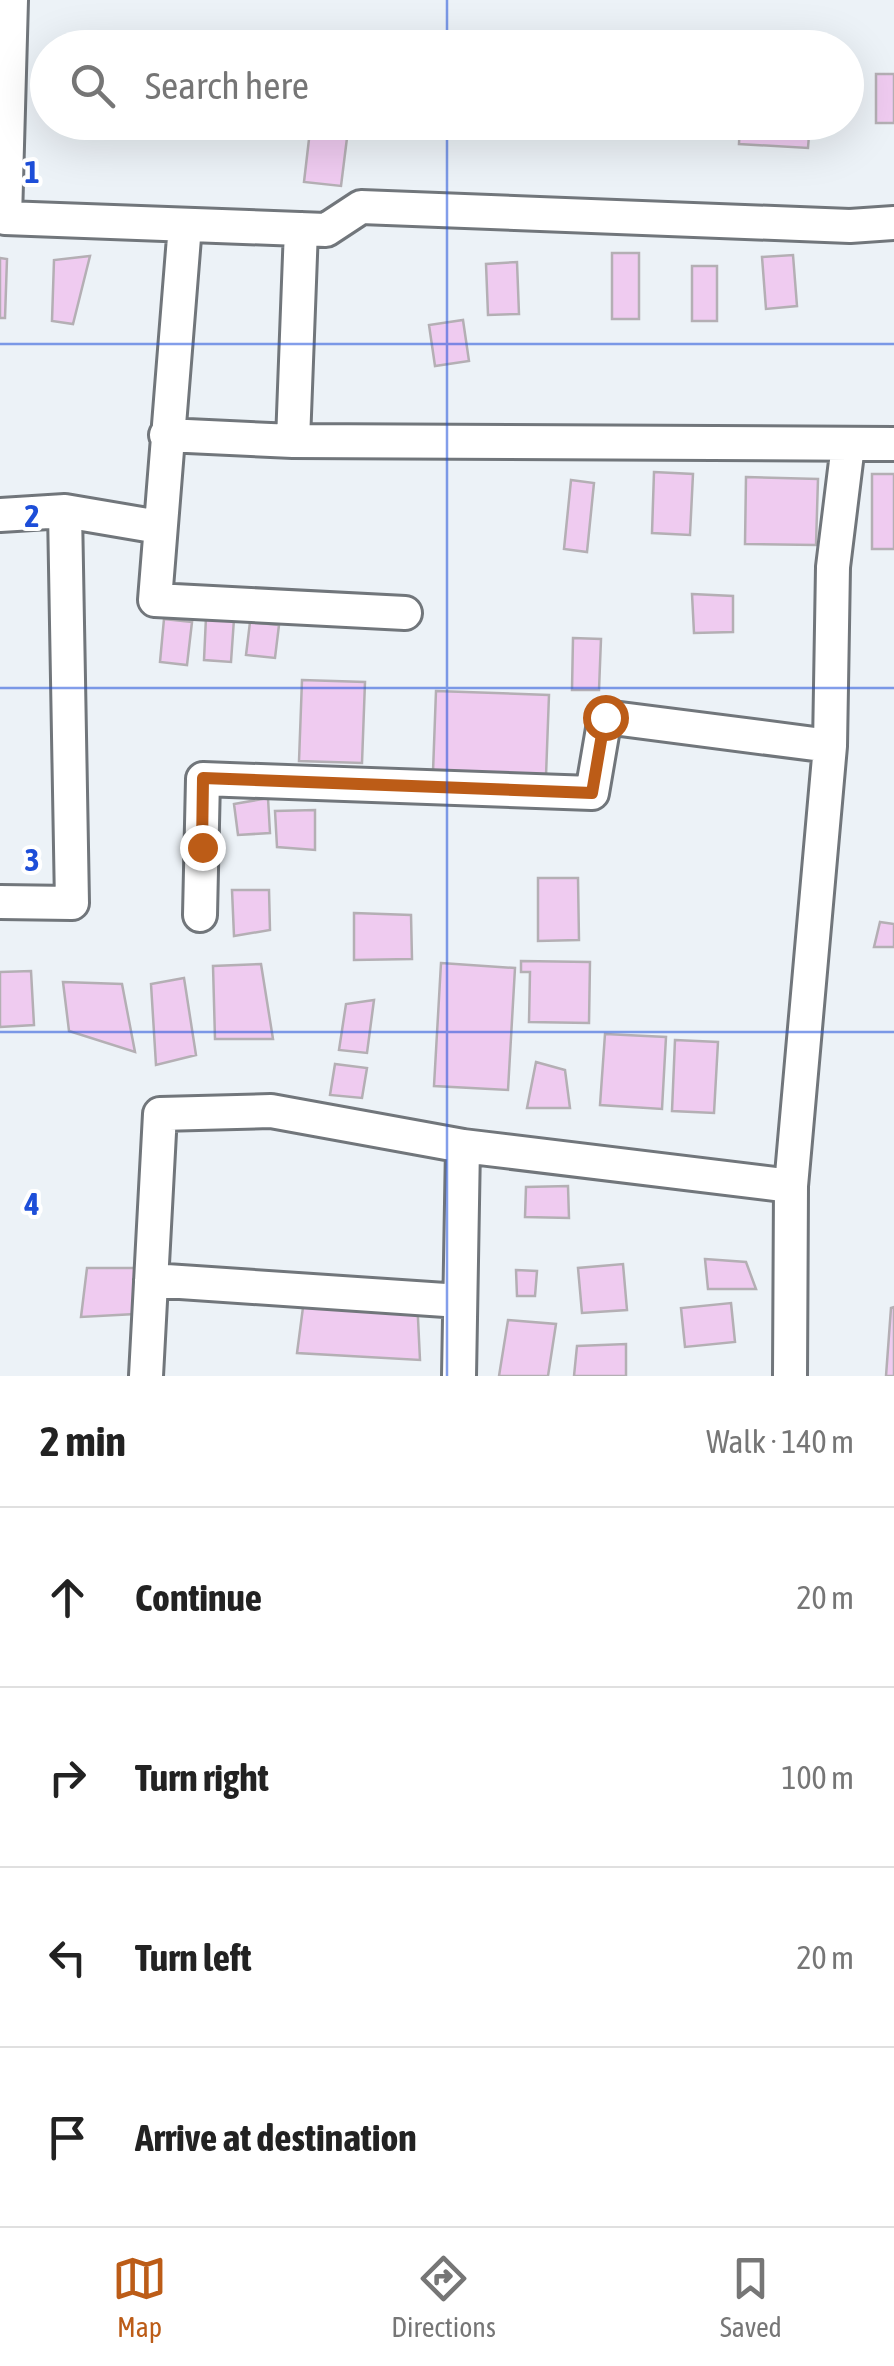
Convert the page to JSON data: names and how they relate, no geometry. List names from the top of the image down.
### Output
{
  "page": {
    "search": "Search here",
    "heading": ["2 min", "Walk · 140 m"],
    "list": [
      ["Continue", "20 m"],
      ["Turn right", "100 m"],
      ["Turn left", "20 m"],
      "Arrive at destination"
    ],
    "nav": ["Map", "Directions", "Saved"]
  },
  "grid": {
    "rows": [
      "1",
      "2",
      "3",
      "4"
    ]
  }
}
